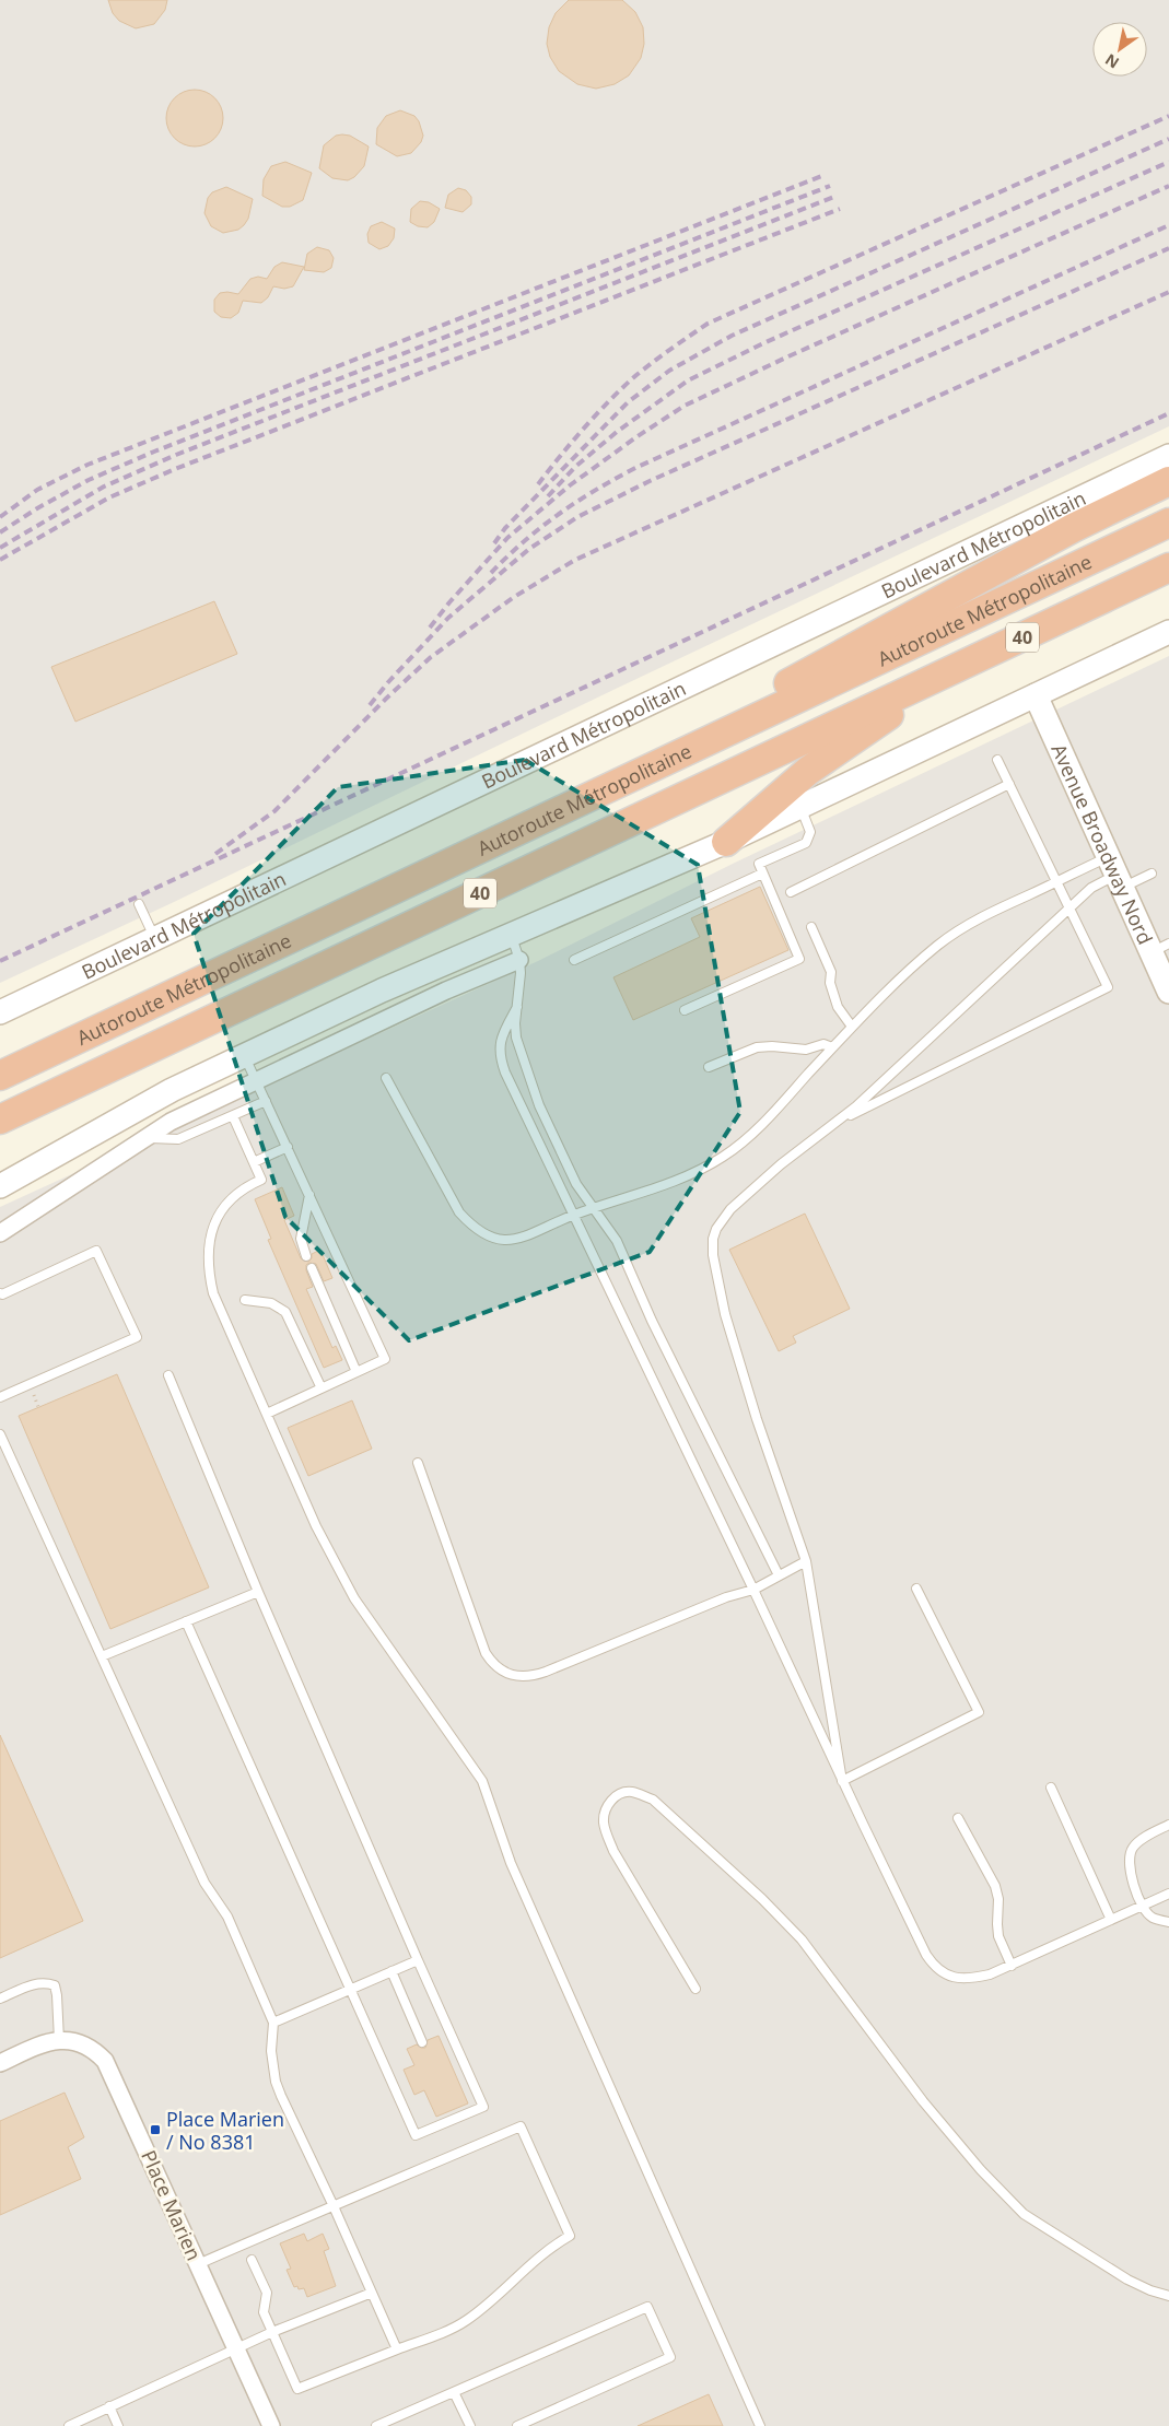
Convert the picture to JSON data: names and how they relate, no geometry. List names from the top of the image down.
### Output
{
  "streets": {
    "highway": ["Autoroute Métropolitaine", "40"],
    "main road": ["Boulevard Métropolitain", "Avenue Broadway Nord"],
    "street": ["Place Marien"]
  },
  "places": {
    "transit": ["Place Marien / No 8381"]
  },
  "north": "bottom left"
}
